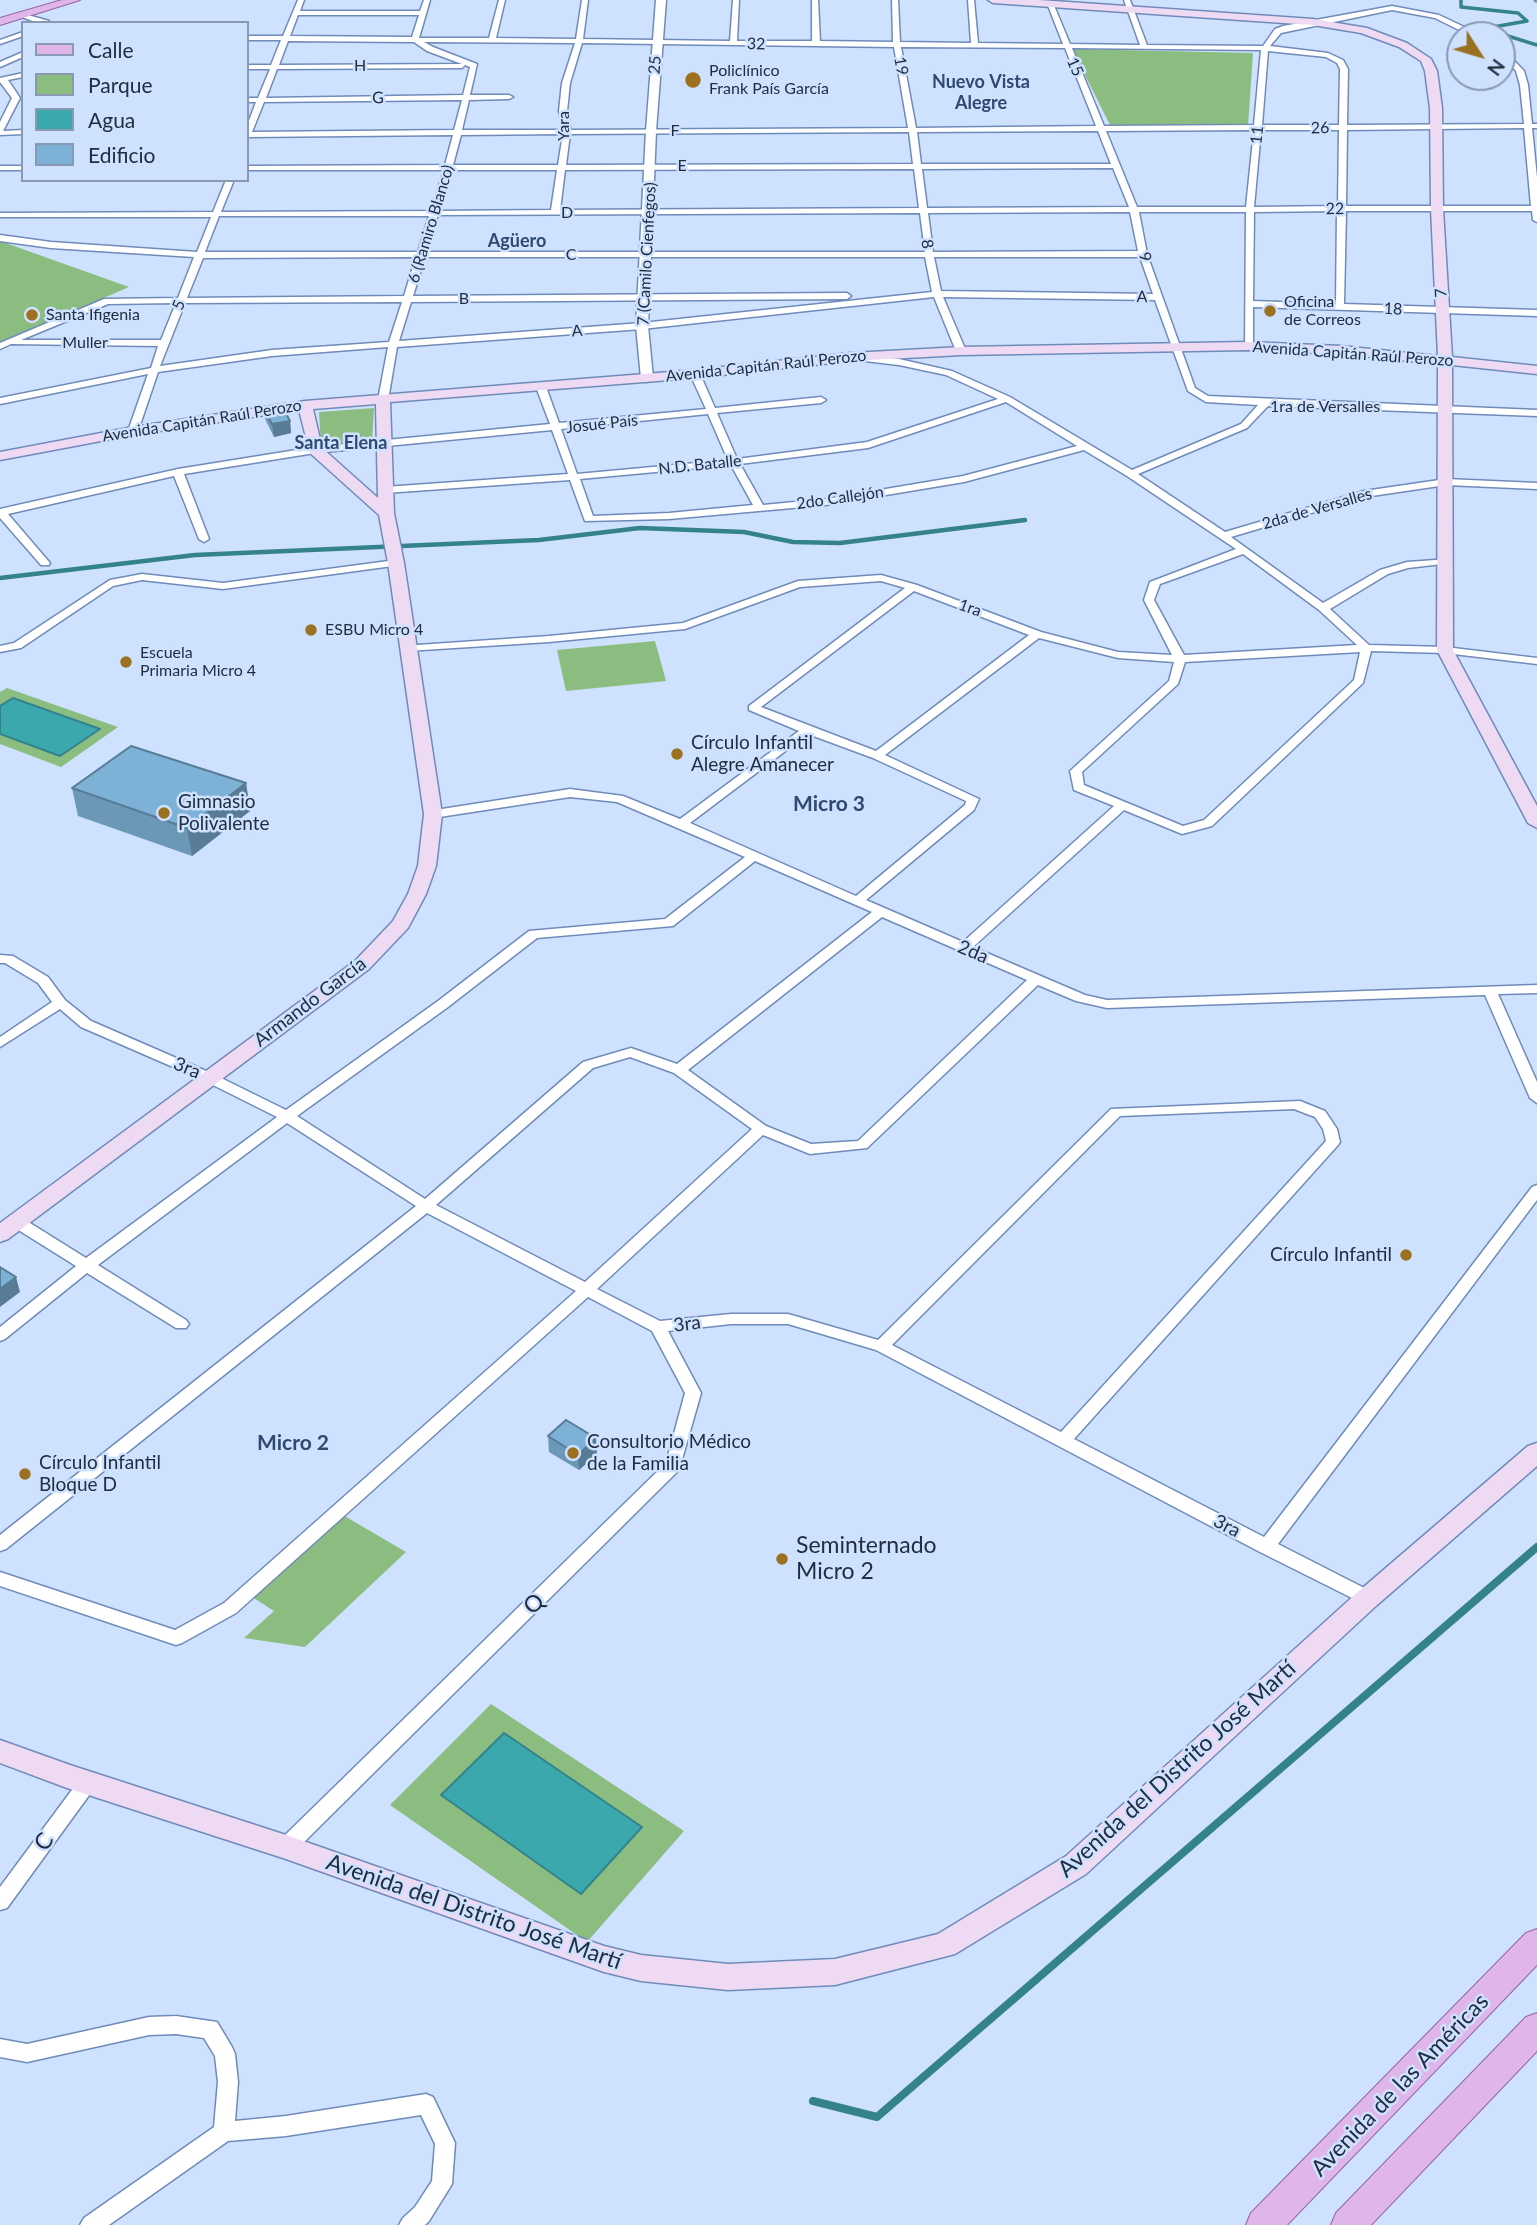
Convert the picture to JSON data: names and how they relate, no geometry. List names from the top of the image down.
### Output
{
  "streets": {
    "main road": [
      "6 (Ramiro Blanco)",
      "7",
      "Avenida Capitán Raúl Perozo",
      "Armando García",
      "Avenida del Distrito José Martí",
      "Avenida de las Américas"
    ],
    "street": [
      "32",
      "25",
      "H",
      "19",
      "15",
      "G",
      "Yara",
      "26",
      "F",
      "11",
      "E",
      "22",
      "D",
      "8",
      "7 (Camilo Cienfegos)",
      "C",
      "9",
      "A",
      "B",
      "5",
      "18",
      "Muller",
      "1ra de Versalles",
      "Josué País",
      "N.D. Batalle",
      "2do Callejón",
      "2da de Versalles",
      "1ra",
      "2da",
      "3ra",
      "Q"
    ]
  },
  "crossings": [
    ["32", "25"],
    ["32", "19"],
    ["32", "15"],
    ["32", "Yara"],
    ["32", "11"],
    ["25", "F"],
    ["25", "7 (Camilo Cienfegos)"],
    ["H", "6 (Ramiro Blanco)"],
    ["19", "F"],
    ["19", "8"],
    ["15", "26"],
    ["15", "F"],
    ["15", "9"],
    ["G", "6 (Ramiro Blanco)"],
    ["Yara", "F"],
    ["Yara", "E"],
    ["Yara", "D"],
    ["26", "F"],
    ["26", "11"],
    ["26", "9"],
    ["26", "7"],
    ["F", "6 (Ramiro Blanco)"],
    ["F", "8"],
    ["F", "7 (Camilo Cienfegos)"],
    ["F", "9"],
    ["11", "22"],
    ["11", "18"],
    ["11", "Avenida Capitán Raúl Perozo"],
    ["E", "6 (Ramiro Blanco)"],
    ["E", "8"],
    ["E", "7 (Camilo Cienfegos)"],
    ["E", "9"],
    ["22", "D"],
    ["22", "9"],
    ["22", "7"],
    ["D", "6 (Ramiro Blanco)"],
    ["D", "8"],
    ["D", "7 (Camilo Cienfegos)"],
    ["D", "9"],
    ["D", "5"],
    ["6 (Ramiro Blanco)", "C"],
    ["6 (Ramiro Blanco)", "A"],
    ["6 (Ramiro Blanco)", "B"],
    ["6 (Ramiro Blanco)", "Avenida Capitán Raúl Perozo"],
    ["6 (Ramiro Blanco)", "Josué País"],
    ["6 (Ramiro Blanco)", "N.D. Batalle"],
    ["6 (Ramiro Blanco)", "Armando García"],
    ["8", "C"],
    ["8", "A"],
    ["8", "B"],
    ["8", "Avenida Capitán Raúl Perozo"],
    ["7 (Camilo Cienfegos)", "C"],
    ["7 (Camilo Cienfegos)", "A"],
    ["7 (Camilo Cienfegos)", "B"],
    ["7 (Camilo Cienfegos)", "Avenida Capitán Raúl Perozo"],
    ["C", "9"],
    ["C", "5"],
    ["C", "Avenida del Distrito José Martí"],
    ["9", "A"],
    ["9", "Avenida Capitán Raúl Perozo"],
    ["9", "1ra de Versalles"],
    ["7", "18"],
    ["7", "Avenida Capitán Raúl Perozo"],
    ["7", "1ra de Versalles"],
    ["7", "2da de Versalles"],
    ["7", "1ra"],
    ["A", "B"],
    ["A", "5"],
    ["B", "5"],
    ["B", "Muller"],
    ["5", "Muller"],
    ["5", "Avenida Capitán Raúl Perozo"],
    ["N.D. Batalle", "2do Callejón"],
    ["N.D. Batalle", "Armando García"],
    ["1ra", "Armando García"],
    ["2da", "Armando García"],
    ["Armando García", "3ra"],
    ["3ra", "Q"],
    ["3ra", "Avenida del Distrito José Martí"],
    ["Q", "Avenida del Distrito José Martí"]
  ],
  "districts": [
    "Nuevo Vista Alegre",
    "Agüero",
    "Santa Elena",
    "Micro 3",
    "Micro 2"
  ],
  "places": [
    "Policlínico Frank País García",
    "Oficina de Correos",
    "Santa Ifigenia",
    "ESBU Micro 4",
    "Escuela Primaria Micro 4",
    "Círculo Infantil Alegre Amanecer",
    "Gimnasio Polivalente",
    "Círculo Infantil",
    "Consultorio Médico de la Familia",
    "Círculo Infantil Bloque D",
    "Seminternado Micro 2"
  ],
  "legend": [
    "Calle",
    "Parque",
    "Agua",
    "Edificio"
  ],
  "north": "bottom right"
}
